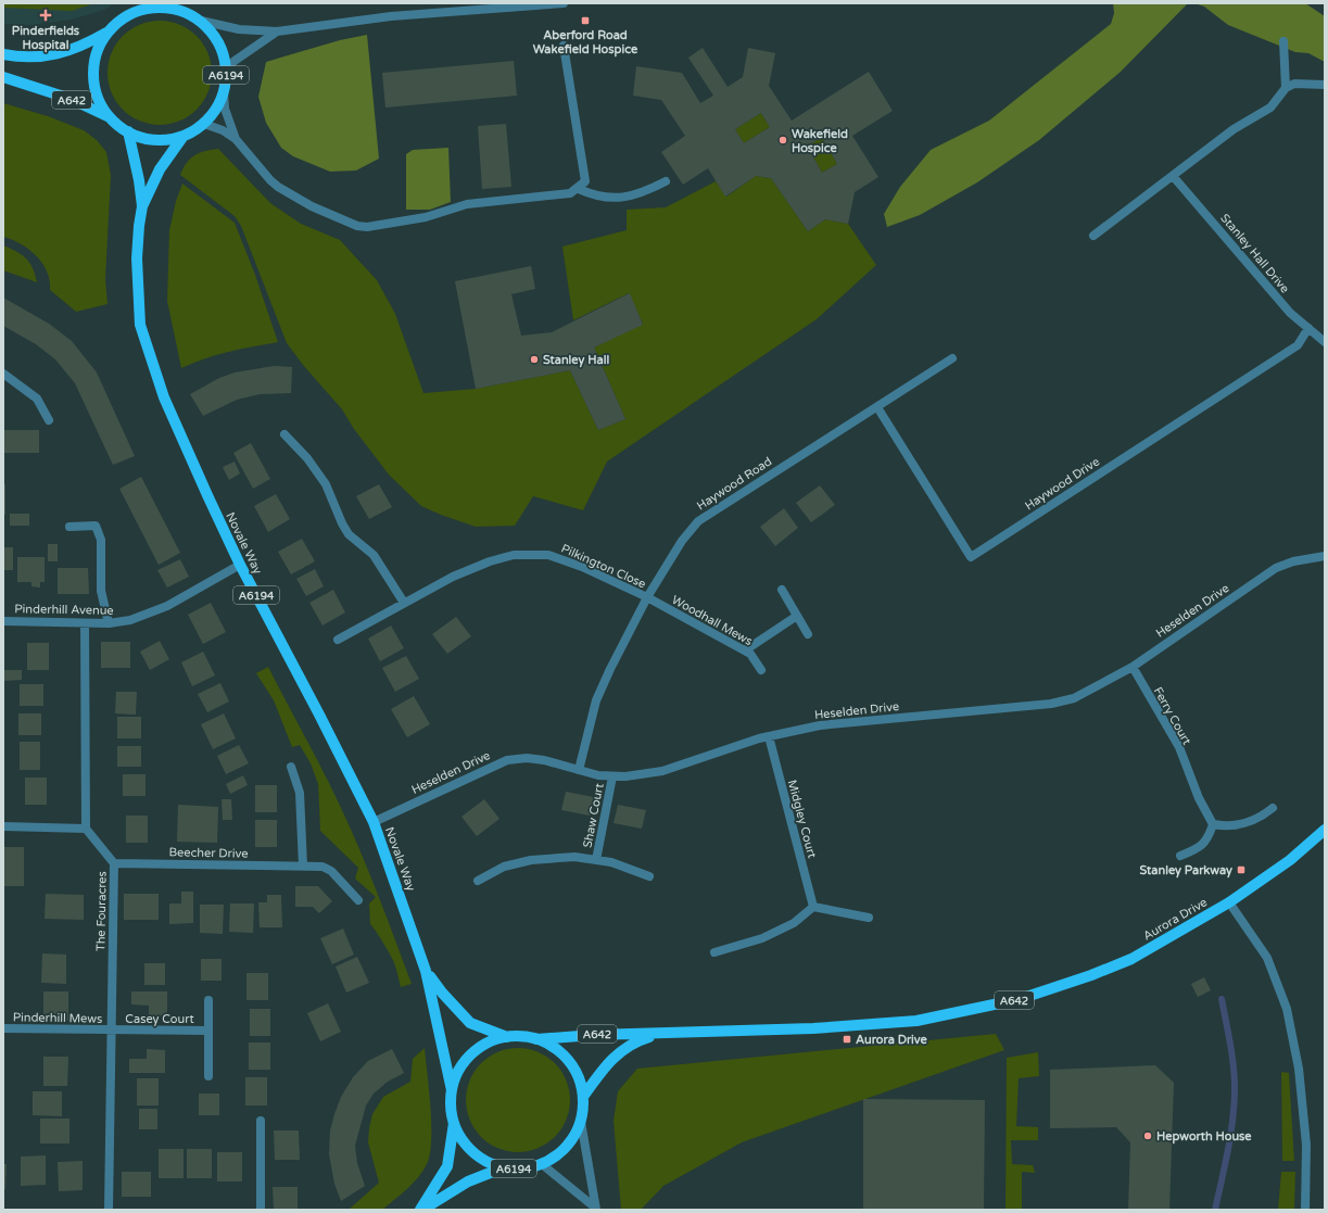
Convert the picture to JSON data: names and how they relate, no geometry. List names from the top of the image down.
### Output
{
  "streets": {
    "main road": [
      "A6194",
      "A642",
      "Novale Way",
      "Aurora Drive"
    ],
    "street": [
      "Stanley Hall Drive",
      "Haywood Road",
      "Haywood Drive",
      "Pilkington Close",
      "Pinderhill Avenue",
      "Heselden Drive",
      "Woodhall Mews",
      "Ferry Court",
      "Shaw Court",
      "Midgley Court",
      "Beecher Drive",
      "The Fouracres",
      "Pinderhill Mews",
      "Casey Court"
    ]
  },
  "crossings": [
    ["A6194", "A642"],
    ["A6194", "Novale Way"],
    ["A6194", "Aurora Drive"],
    ["A642", "Novale Way"],
    ["Stanley Hall Drive", "Haywood Drive"],
    ["Haywood Road", "Haywood Drive"],
    ["Haywood Road", "Pilkington Close"],
    ["Haywood Road", "Heselden Drive"],
    ["Haywood Road", "Woodhall Mews"],
    ["Novale Way", "Pinderhill Avenue"],
    ["Novale Way", "Heselden Drive"],
    ["Novale Way", "Aurora Drive"],
    ["Pilkington Close", "Woodhall Mews"],
    ["Heselden Drive", "Ferry Court"],
    ["Heselden Drive", "Shaw Court"],
    ["Heselden Drive", "Midgley Court"],
    ["Beecher Drive", "The Fouracres"],
    ["The Fouracres", "Pinderhill Mews"],
    ["The Fouracres", "Casey Court"],
    ["Pinderhill Mews", "Casey Court"]
  ],
  "places": {
    "health": ["Pinderfields Hospital"],
    "transit": ["Aberford Road Wakefield Hospice", "Stanley Parkway", "Aurora Drive"],
    "other": ["Wakefield Hospice", "Stanley Hall", "Hepworth House"]
  }
}
